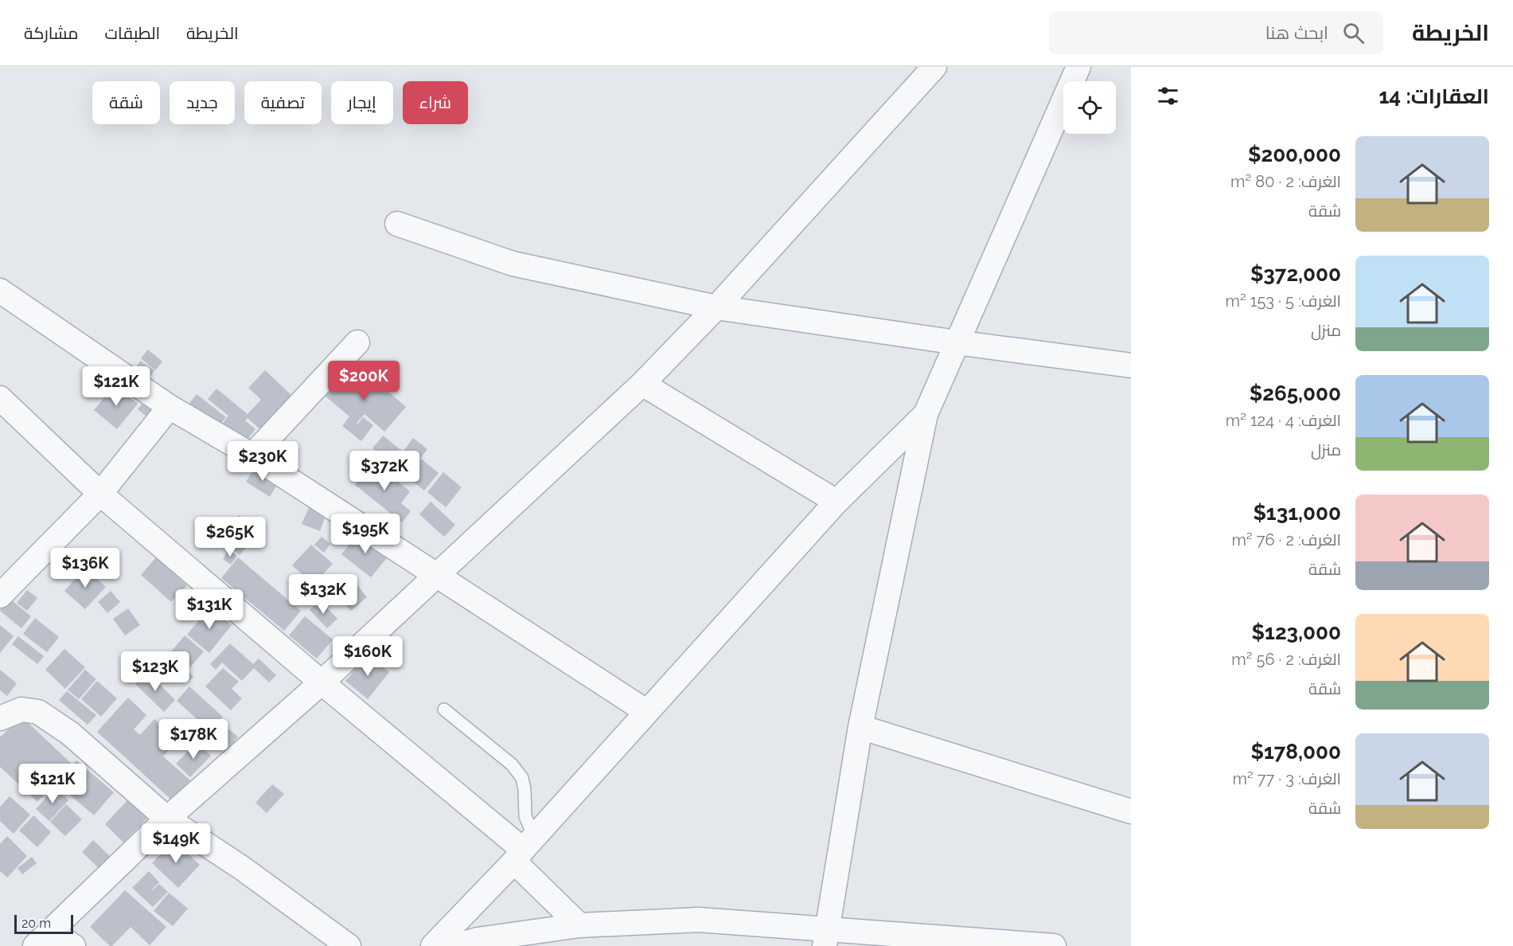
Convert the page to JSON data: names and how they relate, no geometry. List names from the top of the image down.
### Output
{
  "scale_bar": "20 m",
  "page": {
    "header": "الخريطة",
    "search": "ابحث هنا",
    "nav": ["الخريطة", "الطبقات", "مشاركة"],
    "heading": "العقارات: 14",
    "chip": [
      "شراء",
      "إيجار",
      "تصفية",
      "جديد",
      "شقة"
    ],
    "list": [
      {
        "name": "$200,000",
        "note": "الغرف: 2 · 80 m² · شقة"
      },
      {
        "name": "$372,000",
        "note": "الغرف: 5 · 153 m² · منزل"
      },
      {
        "name": "$265,000",
        "note": "الغرف: 4 · 124 m² · منزل"
      },
      {
        "name": "$131,000",
        "note": "الغرف: 2 · 76 m² · شقة"
      },
      {
        "name": "$123,000",
        "note": "الغرف: 2 · 56 m² · شقة"
      },
      {
        "name": "$178,000",
        "note": "الغرف: 3 · 77 m² · شقة"
      }
    ],
    "price": [
      "$200K",
      "$121K",
      "$230K",
      "$372K",
      "$195K",
      "$265K",
      "$136K",
      "$132K",
      "$131K",
      "$160K",
      "$123K",
      "$178K",
      "$121K",
      "$149K"
    ],
    "scale": "20 m"
  }
}
